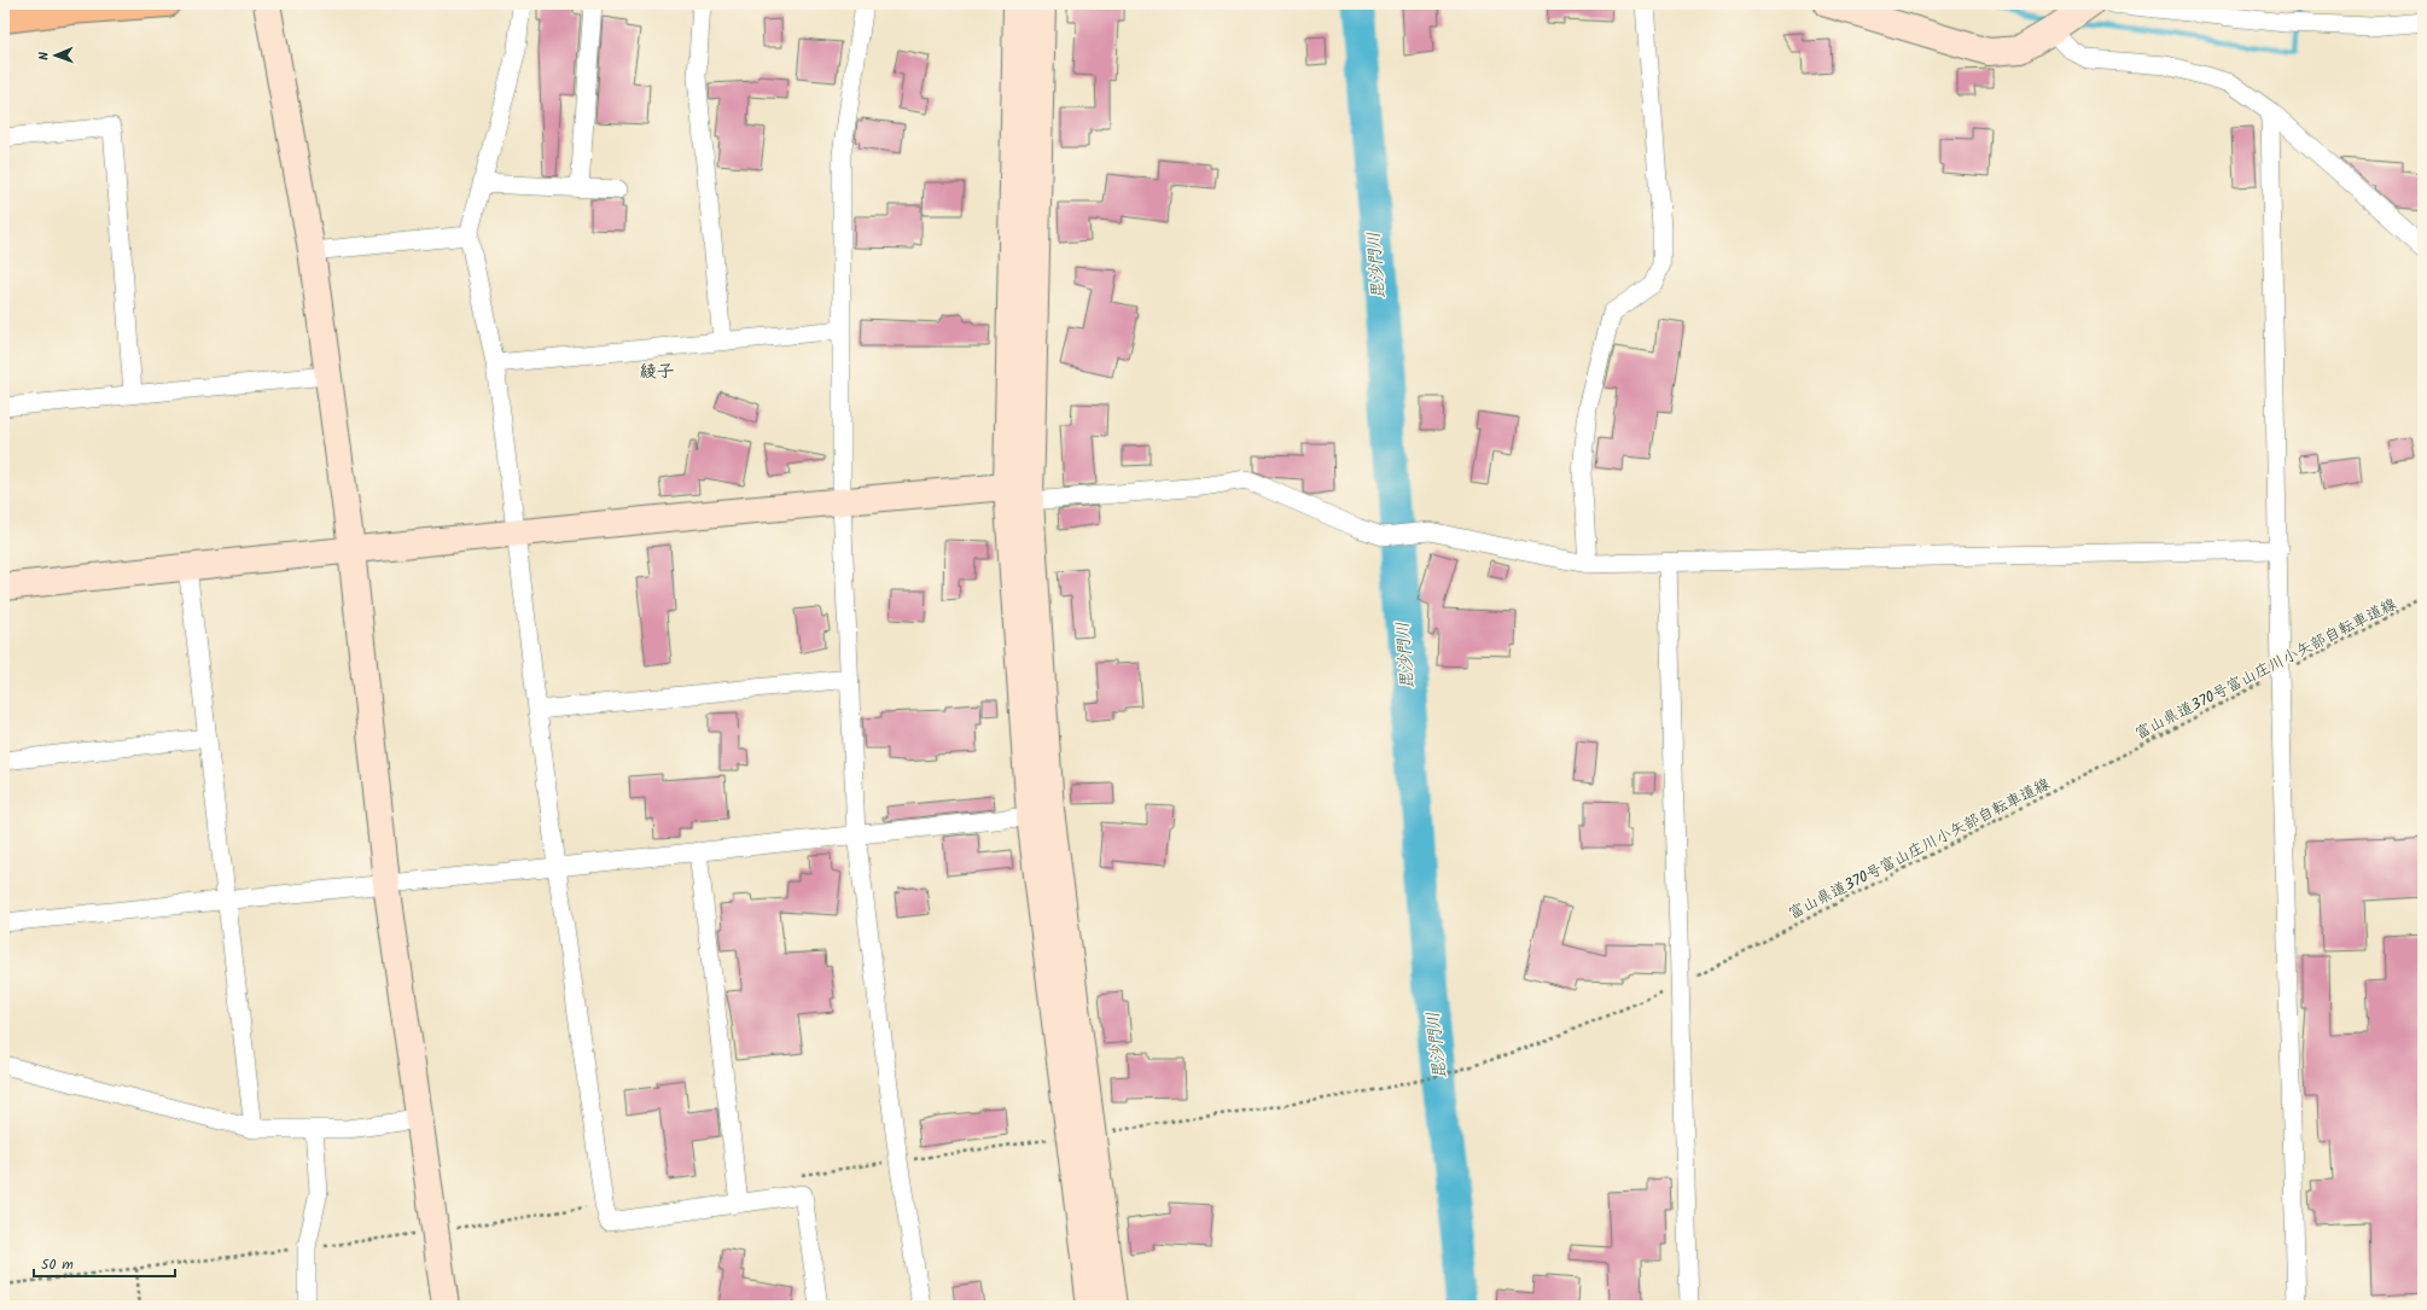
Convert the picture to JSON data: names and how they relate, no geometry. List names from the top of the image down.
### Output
{
  "streets": {
    "path": ["富山県道370号富山庄川小矢部自転車道線"]
  },
  "districts": ["綾子"],
  "water": ["毘沙門川"],
  "scale_bar": "50 m",
  "north": "left"
}
